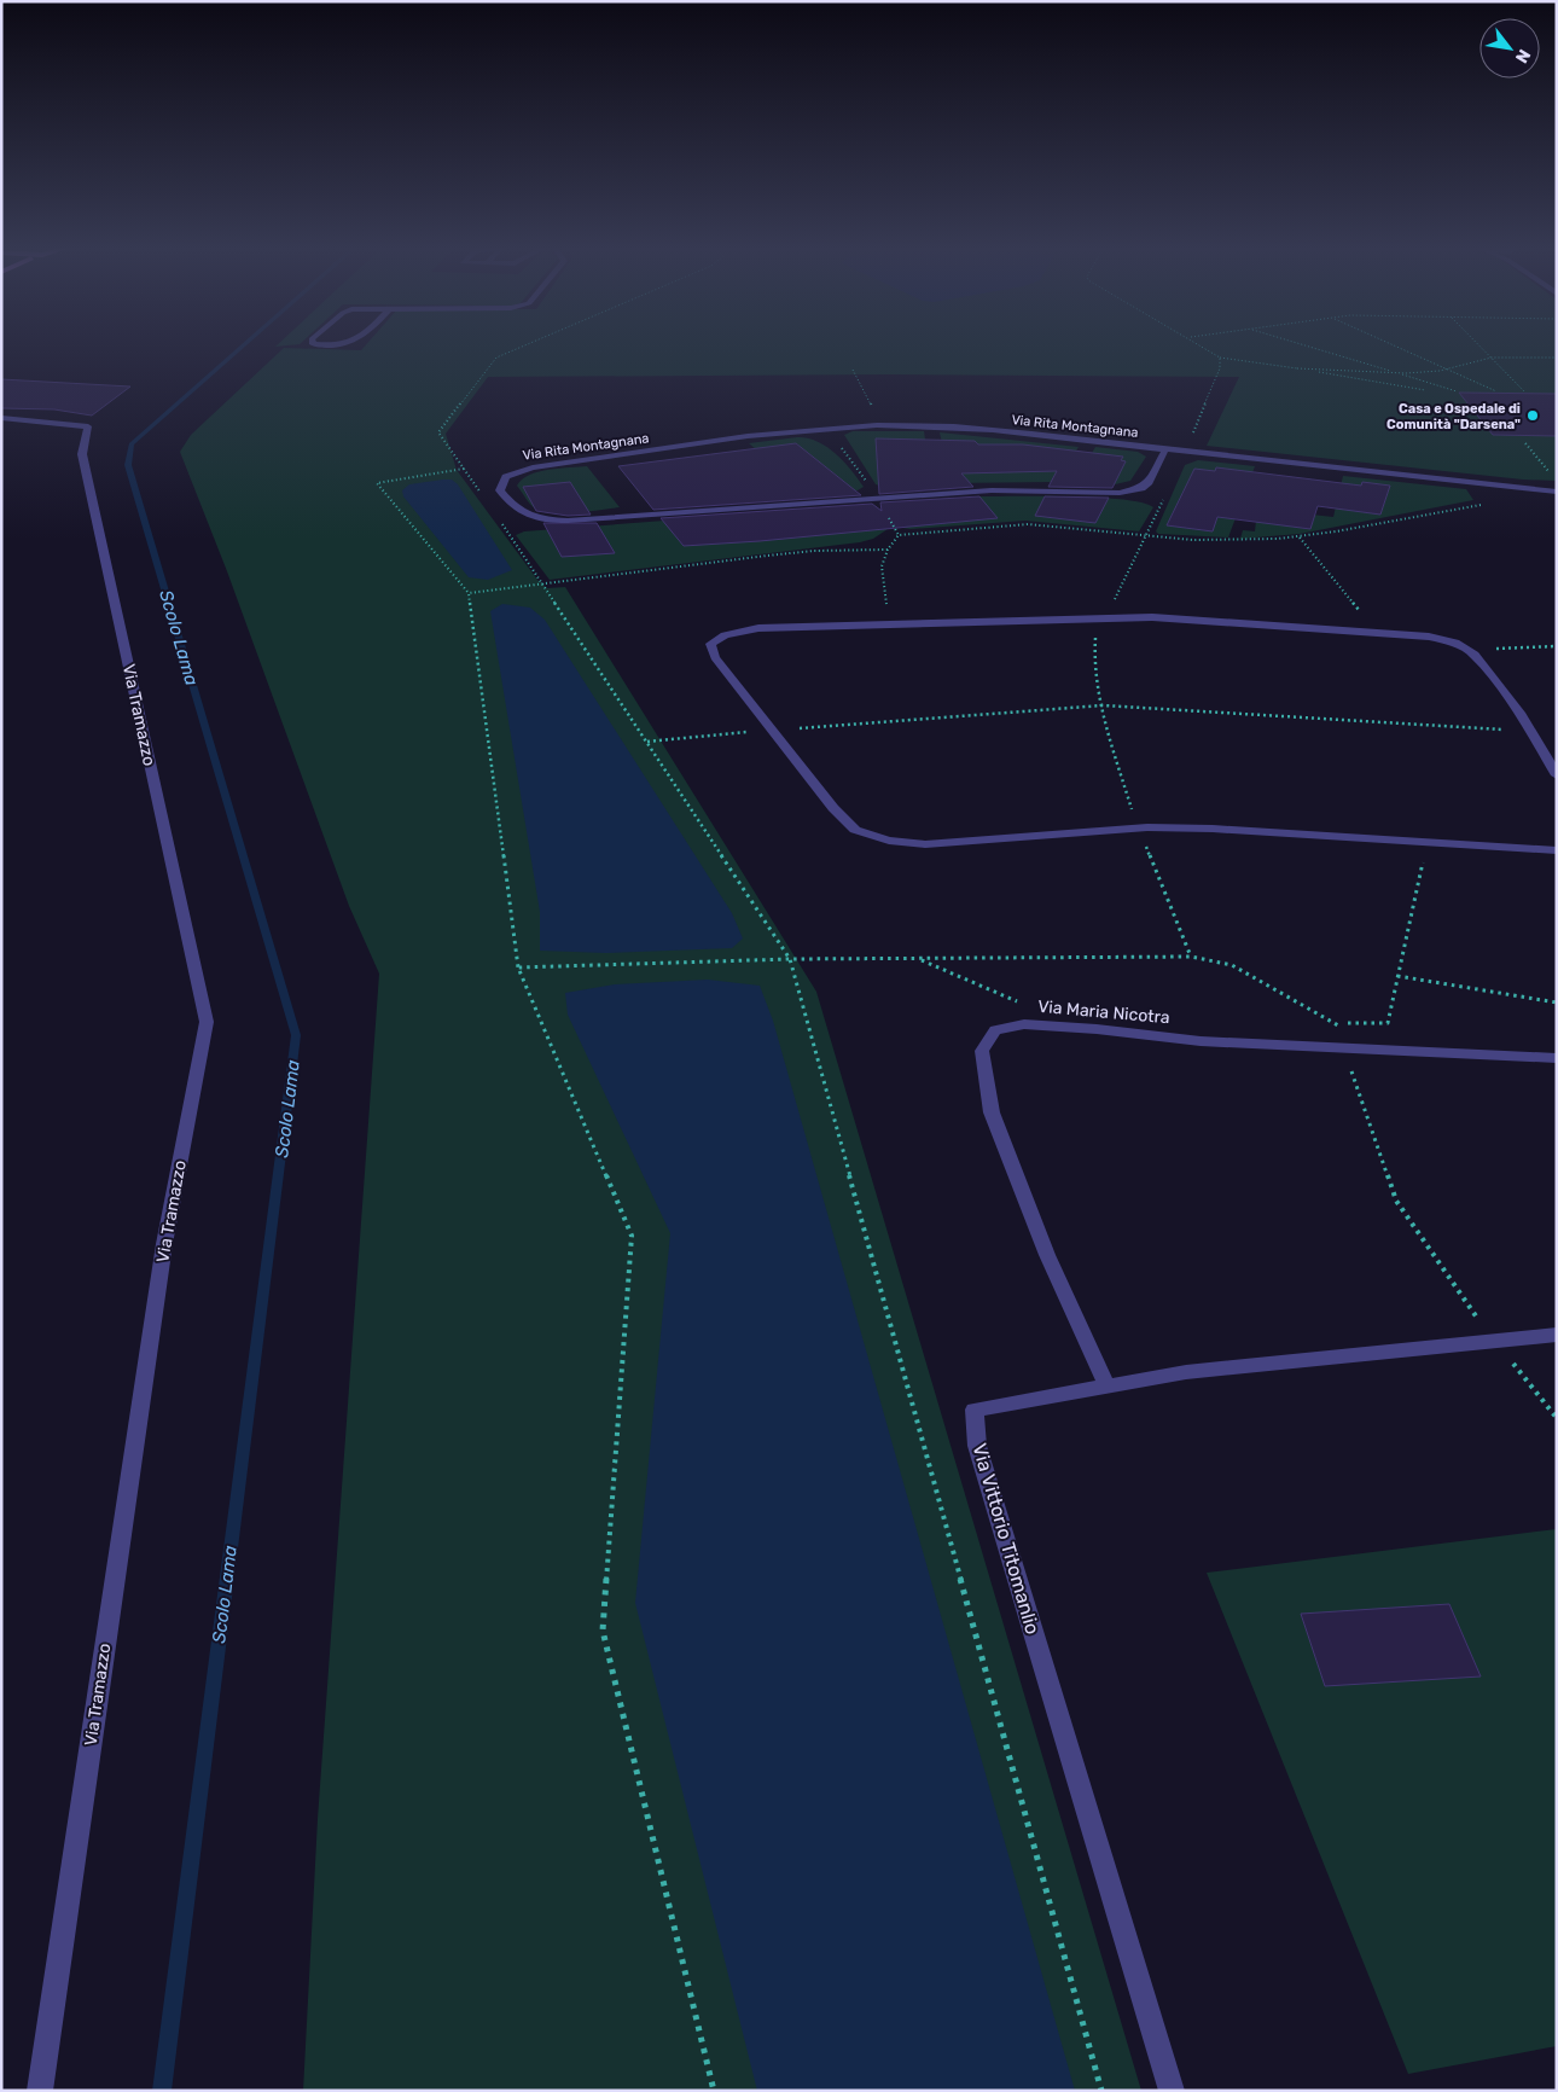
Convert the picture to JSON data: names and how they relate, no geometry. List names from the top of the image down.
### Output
{
  "streets": {
    "street": [
      "Via Rita Montagnana",
      "Via Tramazzo",
      "Via Maria Nicotra",
      "Via Vittorio Titomanlio"
    ]
  },
  "crossings": [
    ["Via Maria Nicotra", "Via Vittorio Titomanlio"]
  ],
  "water": ["Scolo Lama"],
  "places": ["Casa e Ospedale di Comunità \"Darsena\""],
  "north": "bottom right"
}
